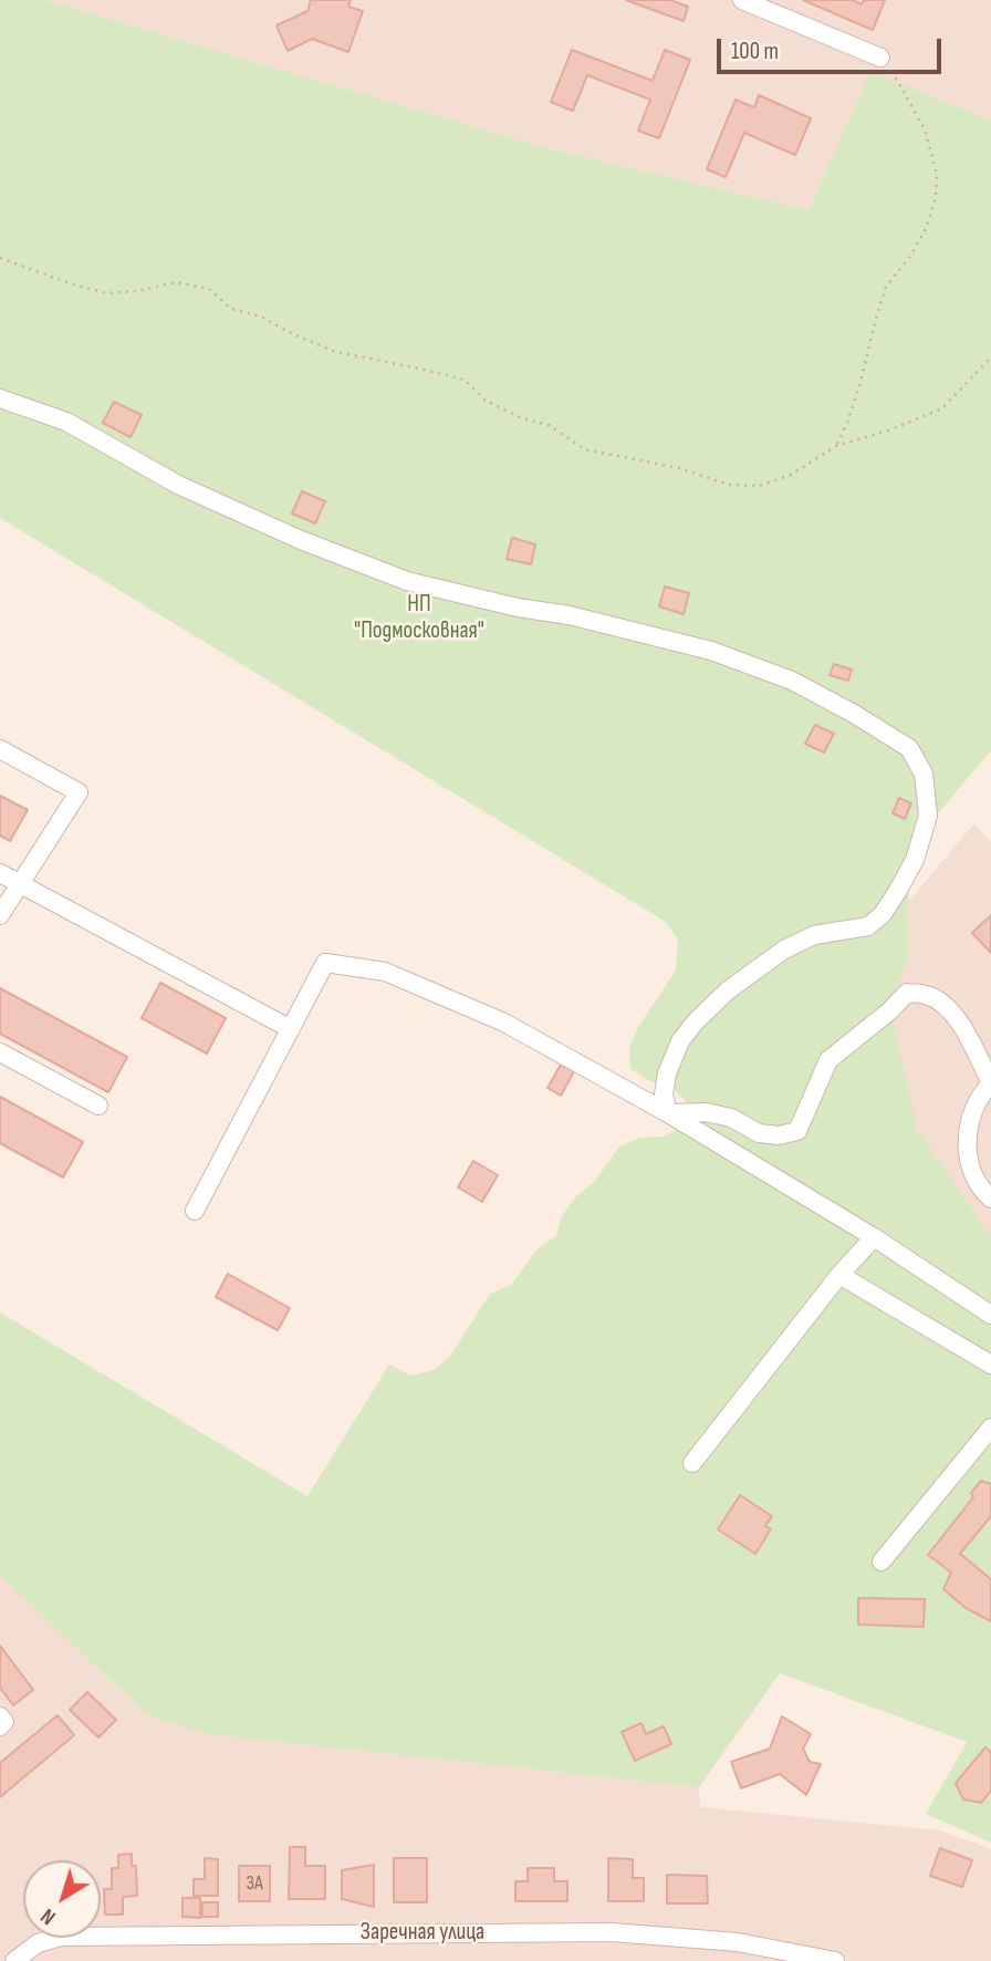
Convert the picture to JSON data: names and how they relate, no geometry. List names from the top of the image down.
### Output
{
  "streets": {
    "street": ["Заречная улица"]
  },
  "parks": ["НП \"Подмосковная\""],
  "house_numbers": ["3А"],
  "scale_bar": "100 m",
  "north": "bottom left"
}
